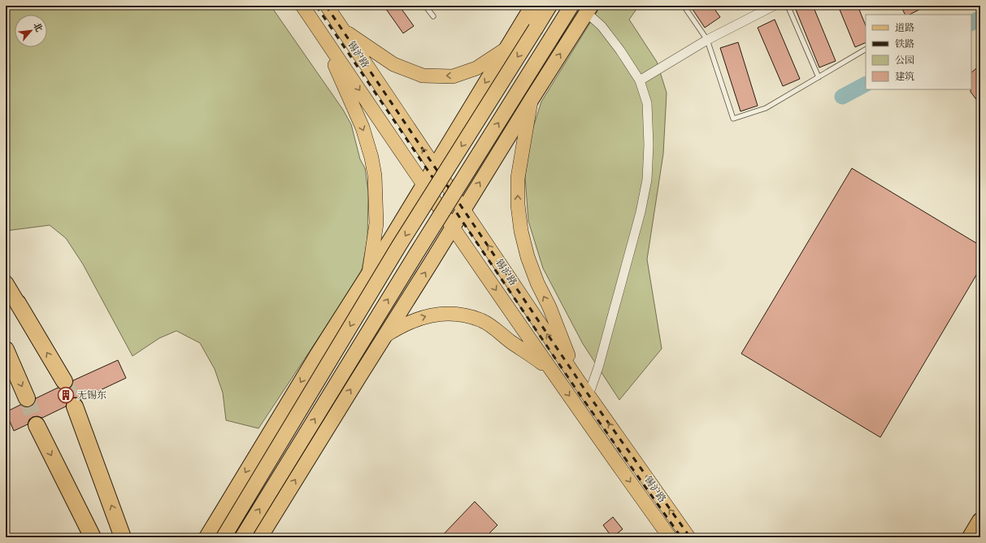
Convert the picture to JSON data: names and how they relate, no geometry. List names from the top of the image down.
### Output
{
  "streets": {
    "main road": ["锡沪路"]
  },
  "places": {
    "building": ["无锡东"]
  },
  "legend": [
    "道路",
    "铁路",
    "公园",
    "建筑"
  ],
  "north": "top right"
}
